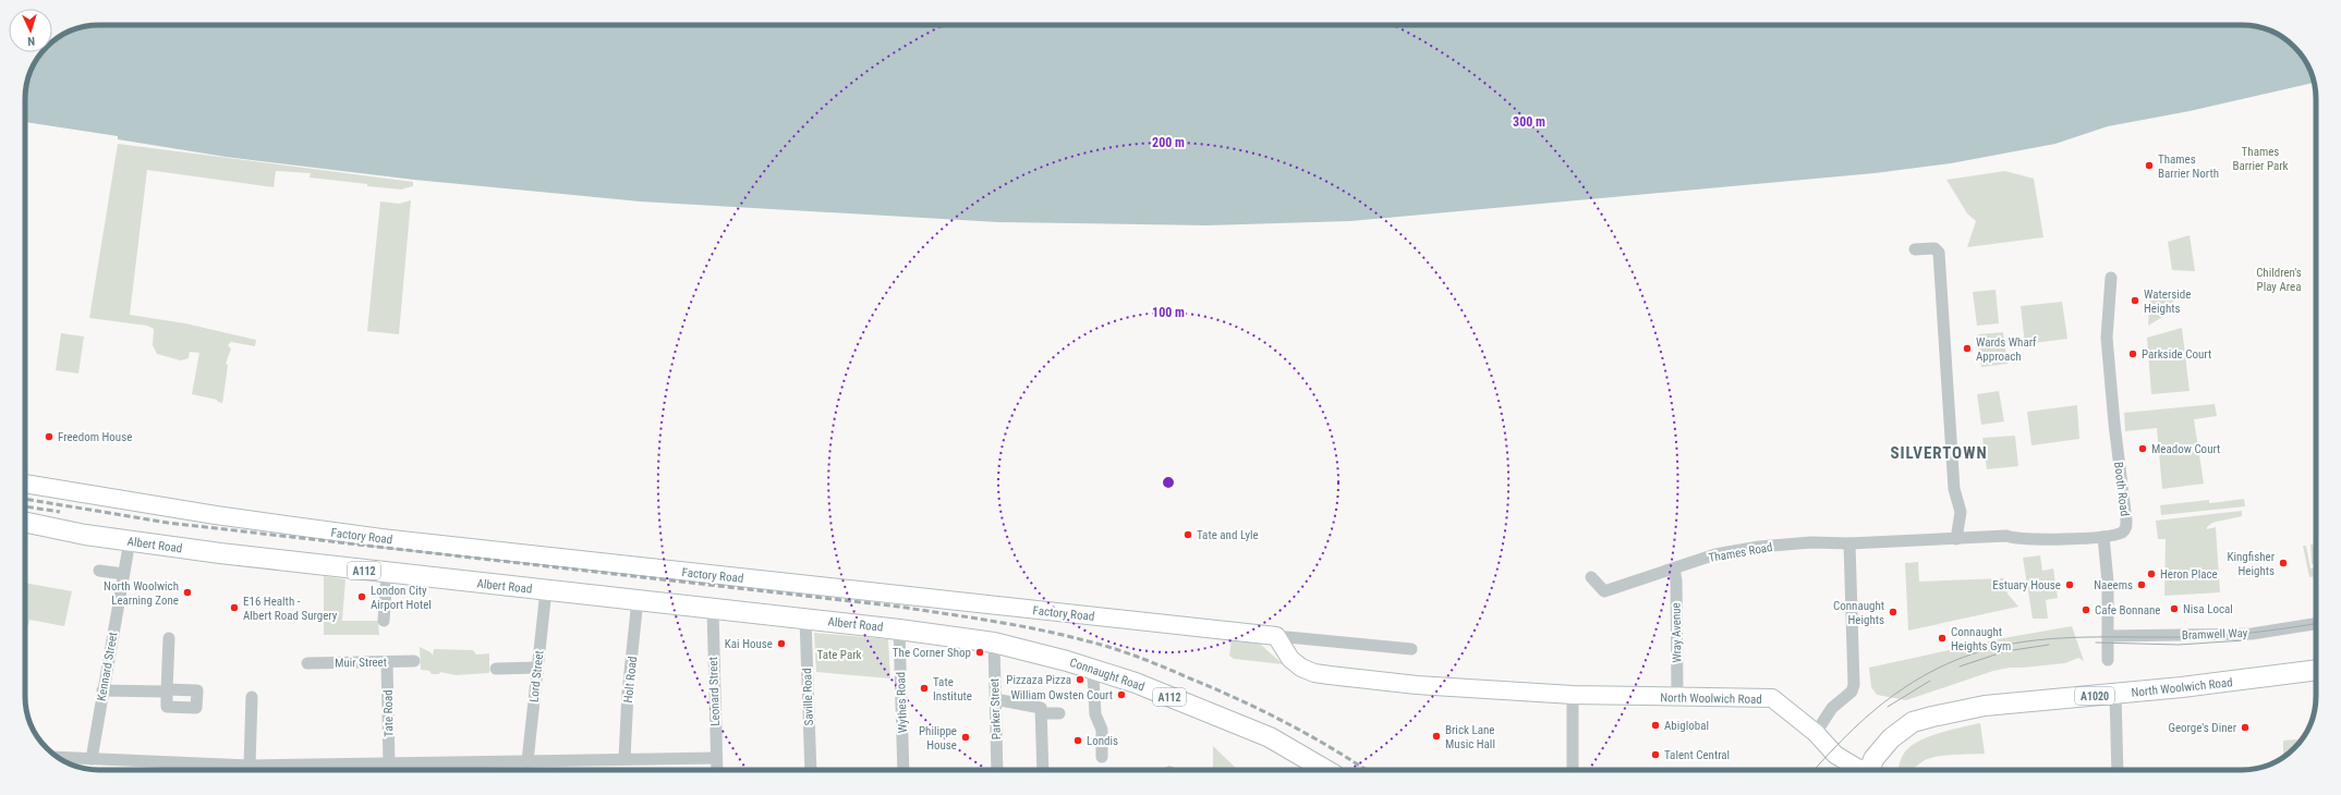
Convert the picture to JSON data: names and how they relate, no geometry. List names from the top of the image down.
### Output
{
  "streets": {
    "main road": [
      "Albert Road",
      "A112",
      "Connaught Road",
      "North Woolwich Road",
      "A1020"
    ],
    "street": [
      "Booth Road",
      "Factory Road",
      "Thames Road",
      "Wray Avenue",
      "Bramwell Way",
      "Muir Street",
      "Kennard Street",
      "Lord Street",
      "Holt Road",
      "Leonard Street",
      "Saville Road",
      "Wythes Road",
      "Parker Street",
      "Tate Road"
    ]
  },
  "crossings": [
    ["Booth Road", "Thames Road"],
    ["Factory Road", "North Woolwich Road"],
    ["Albert Road", "Connaught Road"],
    ["Albert Road", "Lord Street"],
    ["Albert Road", "Holt Road"],
    ["Albert Road", "Leonard Street"],
    ["Albert Road", "Saville Road"],
    ["Albert Road", "Wythes Road"],
    ["Albert Road", "Parker Street"],
    ["Thames Road", "Wray Avenue"],
    ["Wray Avenue", "North Woolwich Road"],
    ["Muir Street", "Tate Road"],
    ["Connaught Road", "Parker Street"]
  ],
  "districts": ["SILVERTOWN"],
  "parks": ["Thames Barrier Park", "Children's Play Area", "Tate Park"],
  "places": [
    "Thames Barrier North",
    "Waterside Heights",
    "Wards Wharf Approach",
    "Parkside Court",
    "Freedom House",
    "Meadow Court",
    "Tate and Lyle",
    "Kingfisher Heights",
    "Heron Place",
    "Estuary House",
    "Naeems",
    "North Woolwich Learning Zone",
    "London City Airport Hotel",
    "E16 Health - Albert Road Surgery",
    "Nisa Local",
    "Cafe Bonnane",
    "Connaught Heights",
    "Connaught Heights Gym",
    "Kai House",
    "The Corner Shop",
    "Pizzaza Pizza",
    "Tate Institute",
    "William Owsten Court",
    "Abiglobal",
    "George's Diner",
    "Brick Lane Music Hall",
    "Philippe House",
    "Londis",
    "Talent Central"
  ],
  "north": "bottom",
  "rings": ["300 m", "200 m", "100 m"]
}
